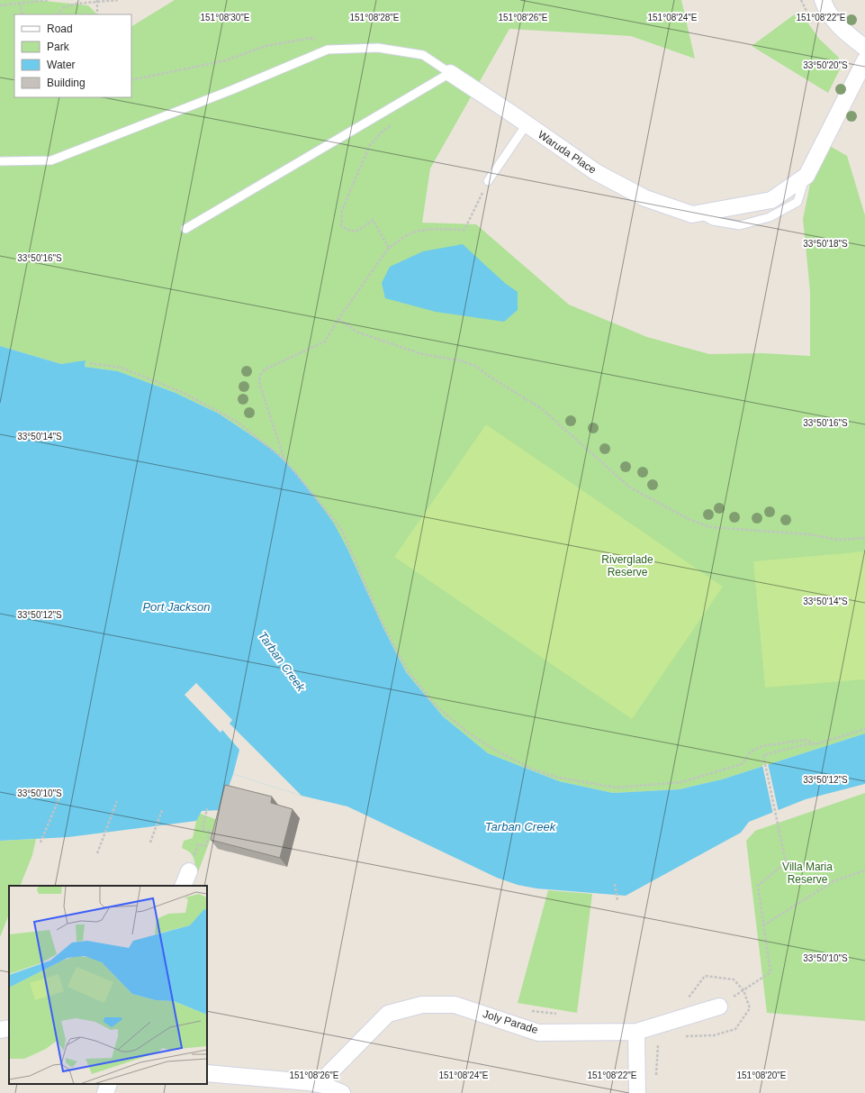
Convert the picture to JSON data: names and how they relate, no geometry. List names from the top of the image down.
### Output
{
  "streets": {
    "street": ["Waruda Place", "Joly Parade"]
  },
  "water": ["Port Jackson", "Tarban Creek"],
  "parks": ["Riverglade Reserve", "Villa Maria Reserve"],
  "legend": [
    "Road",
    "Park",
    "Water",
    "Building"
  ],
  "coordinates": [
    "151°08'30\"E",
    "151°08'28\"E",
    "151°08'26\"E",
    "151°08'24\"E",
    "151°08'22\"E",
    "33°50'20\"S",
    "33°50'18\"S",
    "33°50'16\"S",
    "33°50'14\"S",
    "33°50'12\"S",
    "33°50'10\"S",
    "151°08'20\"E"
  ]
}
